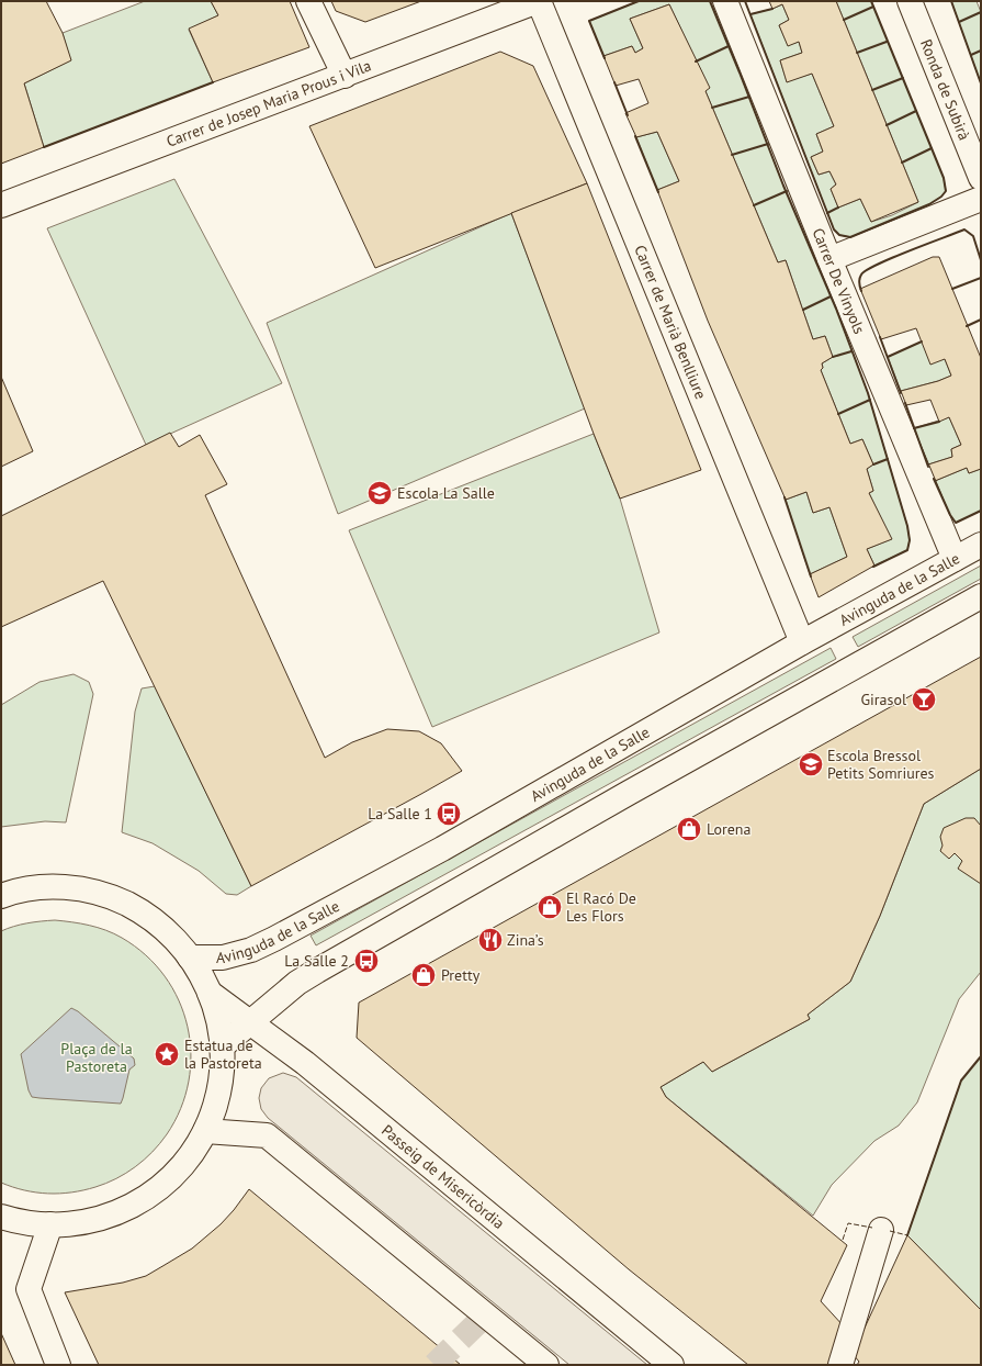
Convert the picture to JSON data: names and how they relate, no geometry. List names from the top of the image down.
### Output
{
  "streets": {
    "street": [
      "Ronda de Subirà",
      "Carrer de Josep Maria Prous i Vila",
      "Carrer De Vinyols",
      "Carrer de Marià Benlliure",
      "Avinguda de la Salle",
      "Passeig de Misericòrdia"
    ]
  },
  "crossings": [
    ["Carrer de Josep Maria Prous i Vila", "Carrer de Marià Benlliure"],
    ["Carrer De Vinyols", "Avinguda de la Salle"],
    ["Carrer de Marià Benlliure", "Avinguda de la Salle"]
  ],
  "parks": ["Plaça de la Pastoreta"],
  "places": {
    "school or university": ["Escola La Salle", "Escola Bressol Petits Somriures"],
    "bar": ["Girasol"],
    "bus stop": ["La Salle 1", "La Salle 2"],
    "shop": ["Lorena", "El Racó De Les Flors", "Pretty"],
    "restaurant": ["Zina’s"],
    "place": ["Estatua de la Pastoreta"]
  }
}
